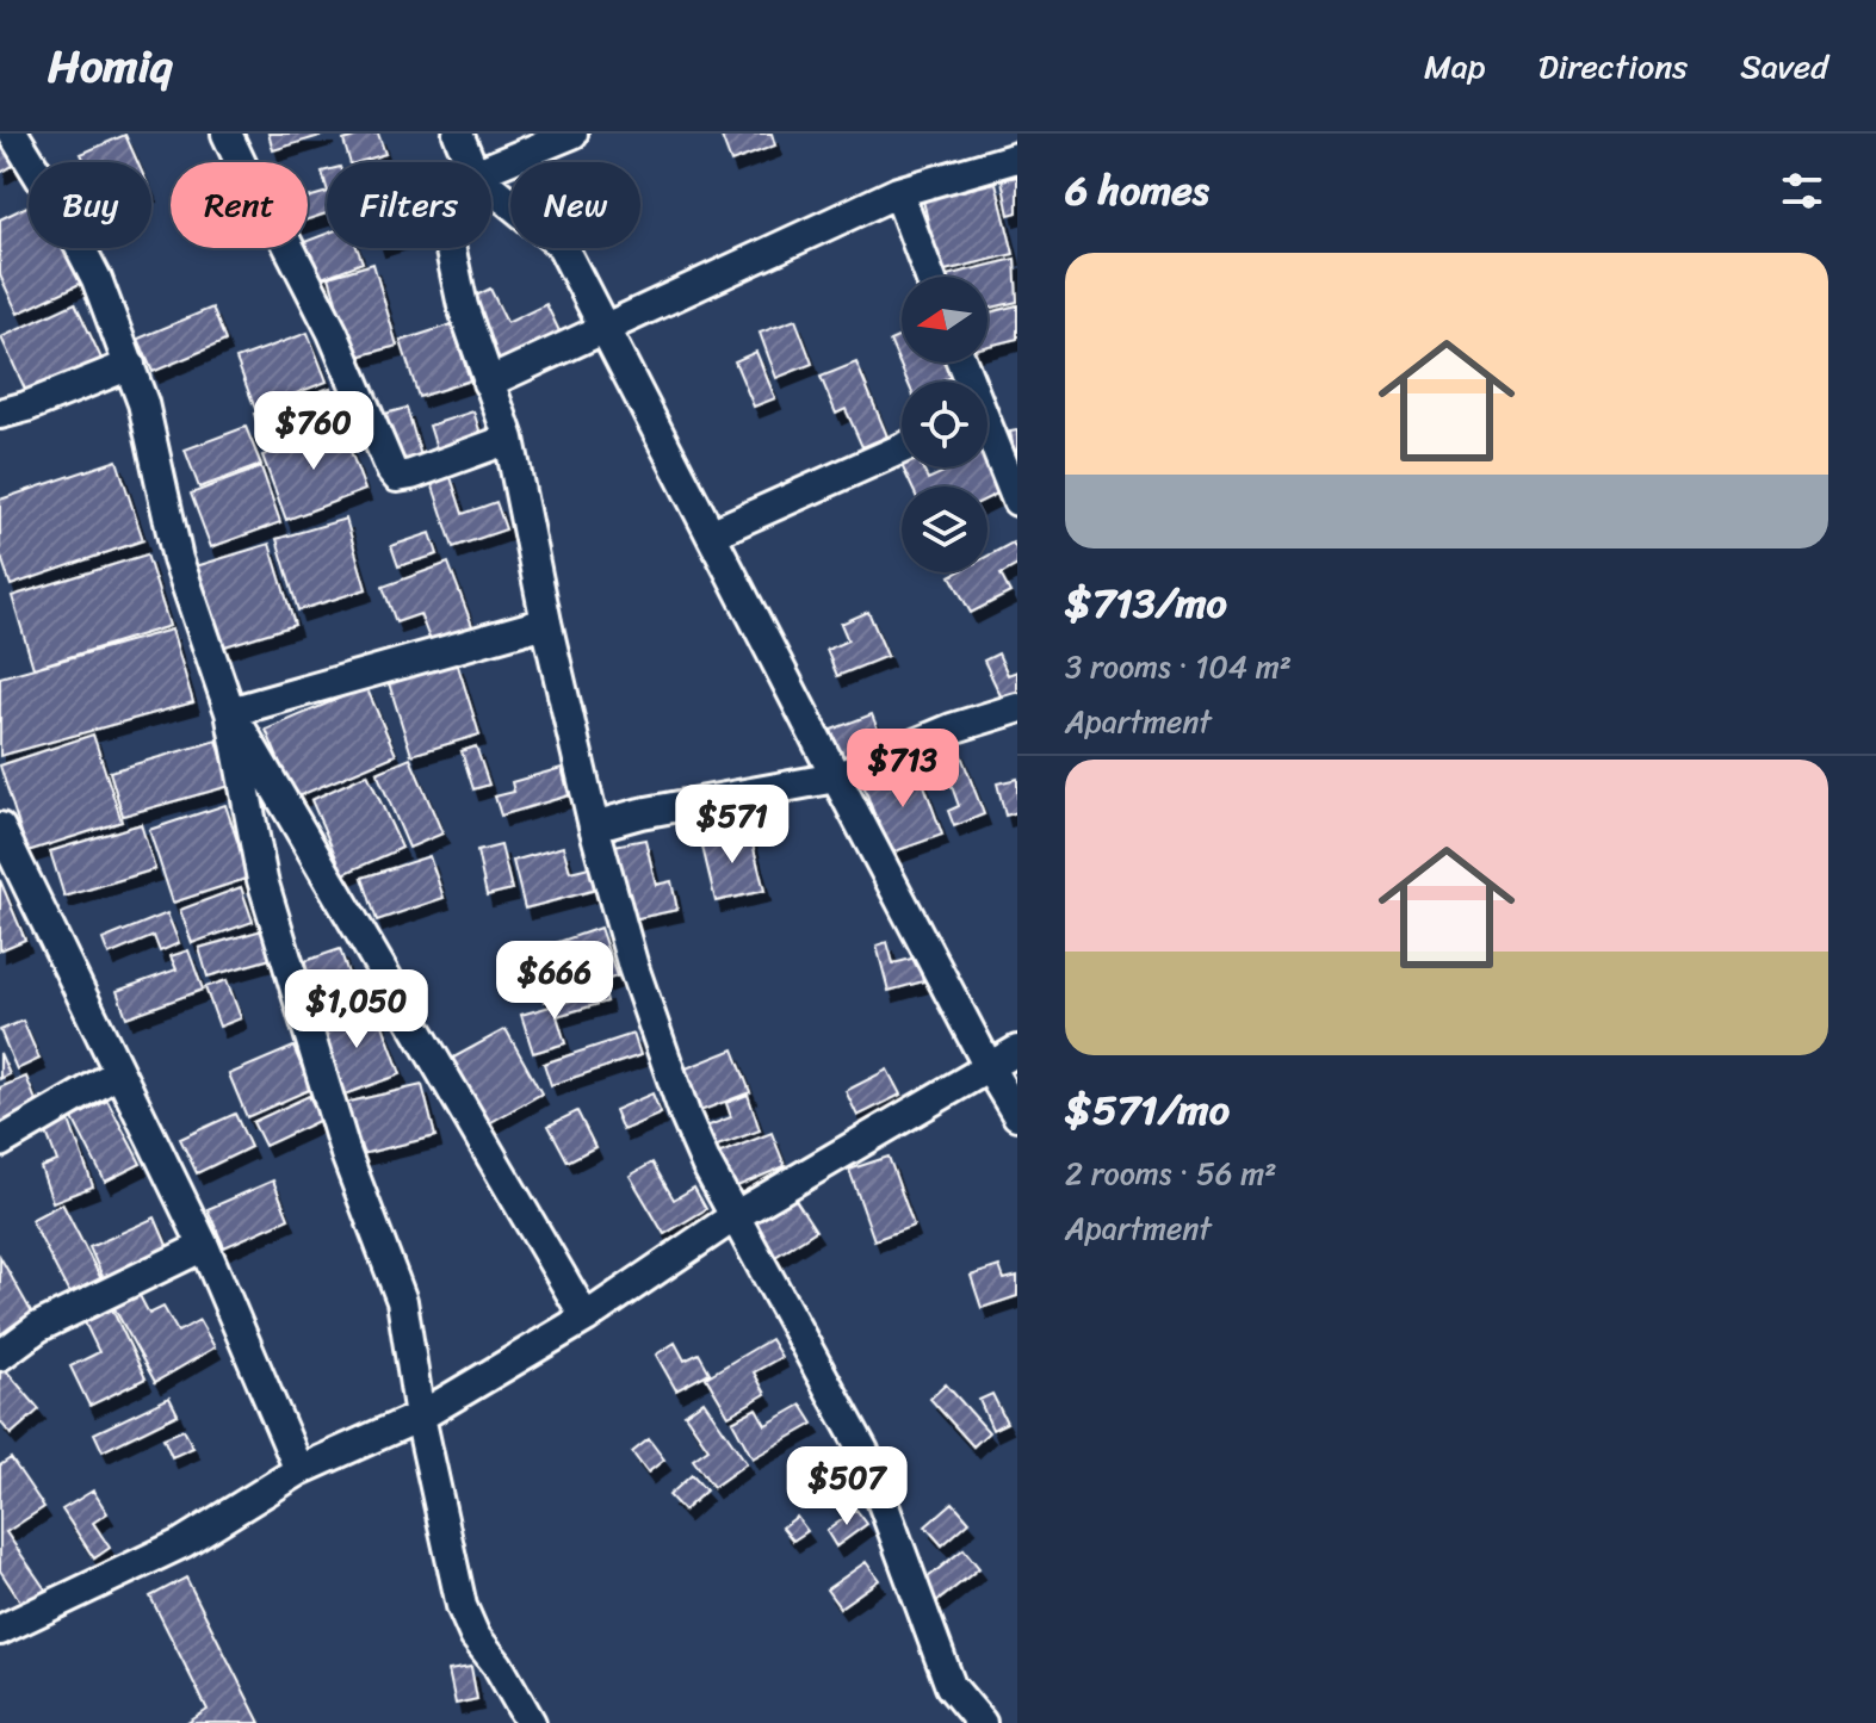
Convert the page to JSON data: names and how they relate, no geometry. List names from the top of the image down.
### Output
{
  "north": "left",
  "page": {
    "header": "Homiq",
    "nav": ["Map", "Directions", "Saved"],
    "heading": "6 homes",
    "chip": [
      "Buy",
      "Rent",
      "Filters",
      "New"
    ],
    "list": [
      {
        "name": "$713/mo",
        "note": "3 rooms · 104 m² · Apartment"
      },
      {
        "name": "$571/mo",
        "note": "2 rooms · 56 m² · Apartment"
      }
    ],
    "price": [
      "$760",
      "$713",
      "$571",
      "$666",
      "$1,050",
      "$507"
    ]
  }
}
